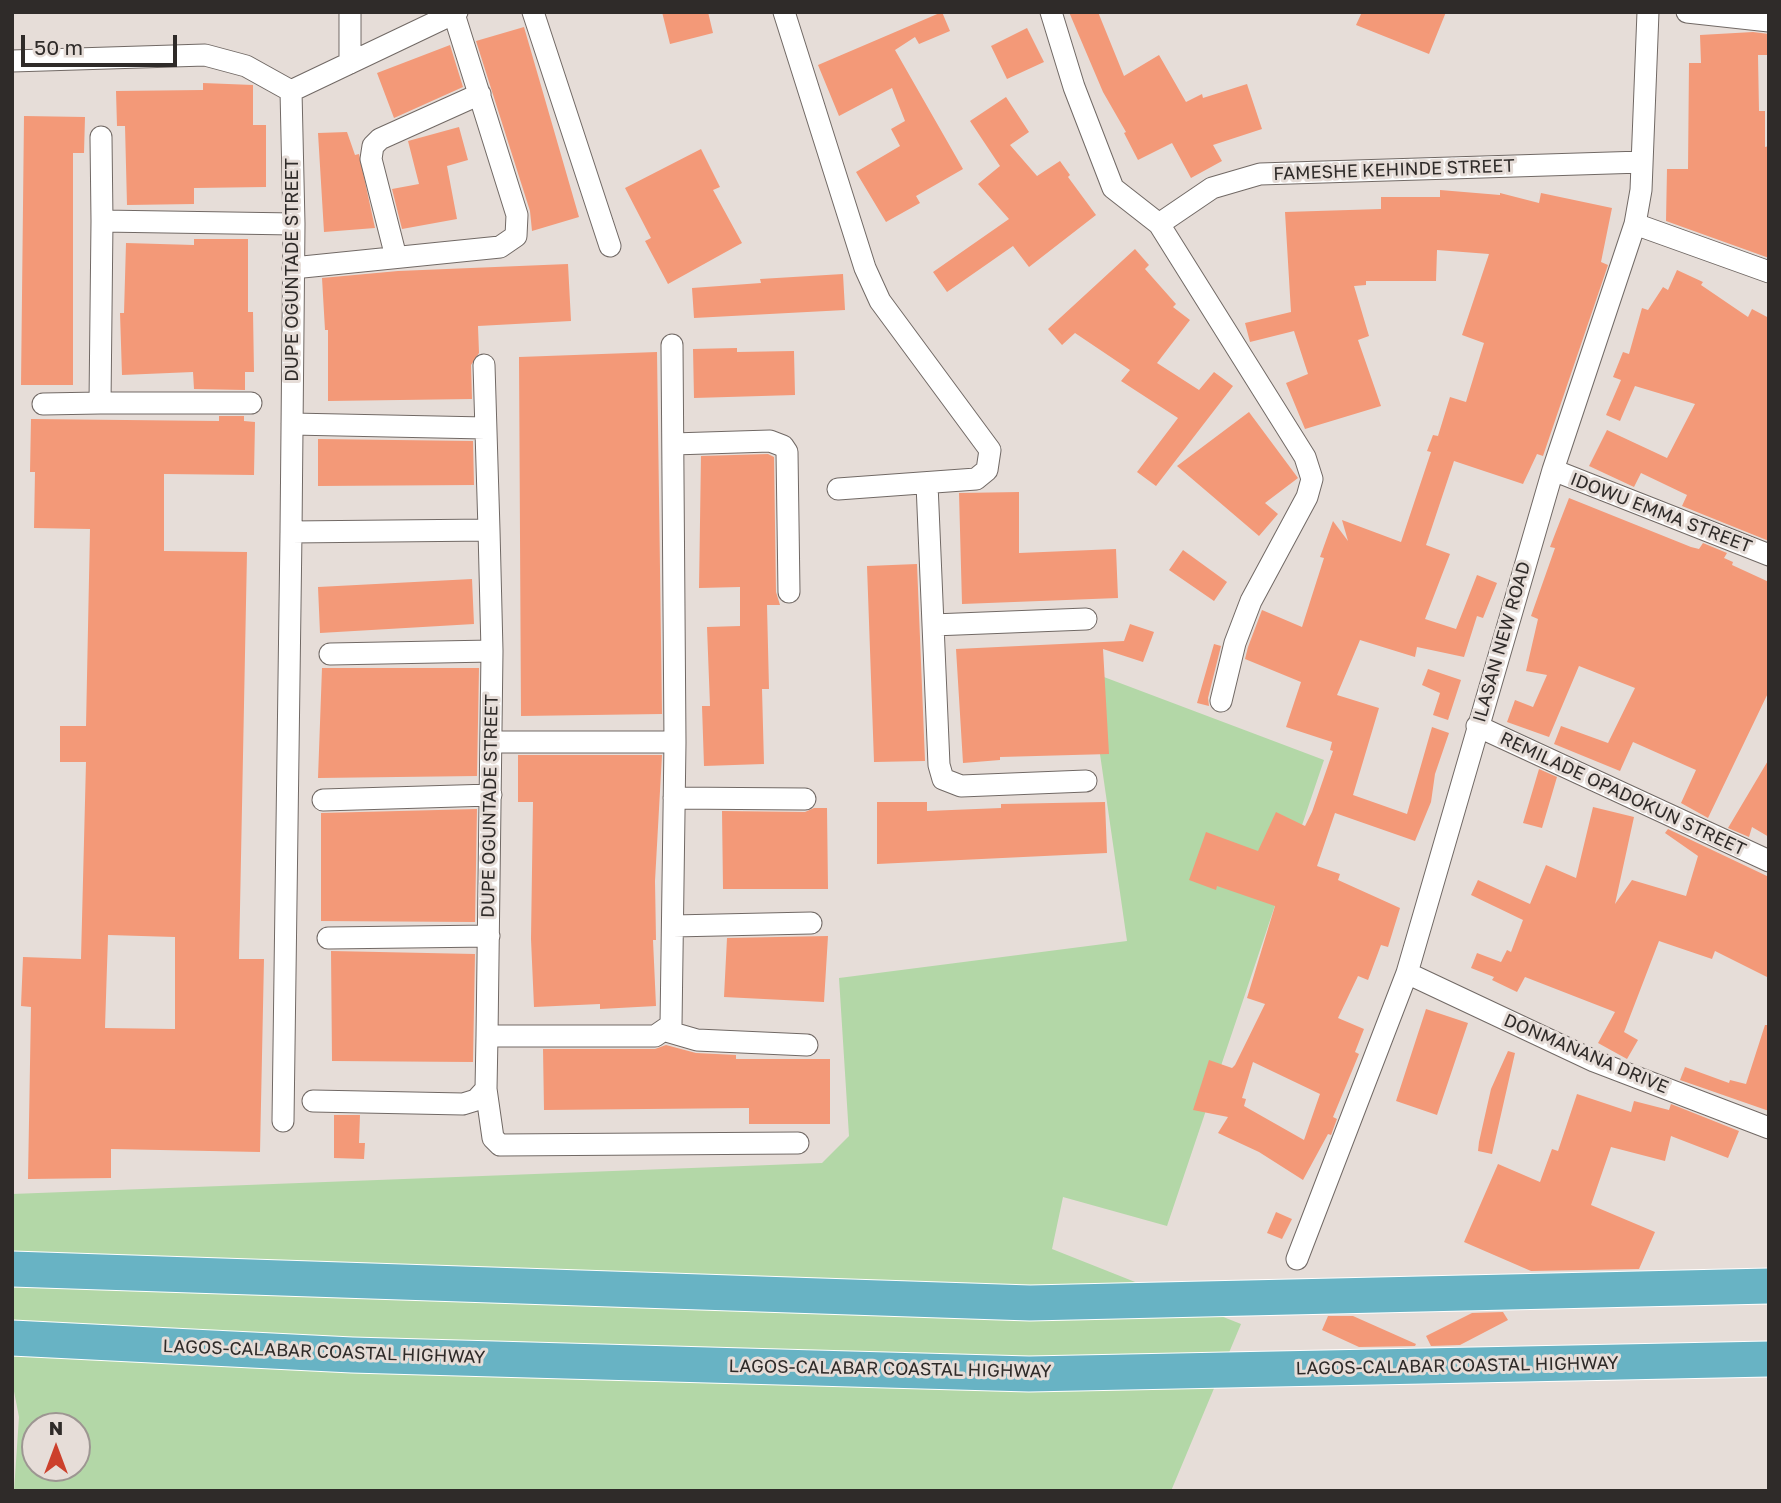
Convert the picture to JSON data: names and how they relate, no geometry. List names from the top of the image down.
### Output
{
  "streets": {
    "highway": ["LAGOS-CALABAR COASTAL HIGHWAY"],
    "street": [
      "FAMESHE KEHINDE STREET",
      "DUPE OGUNTADE STREET",
      "IDOWU EMMA STREET",
      "ILASAN NEW ROAD",
      "REMILADE OPADOKUN STREET",
      "DONMANANA DRIVE"
    ]
  },
  "crossings": [
    ["FAMESHE KEHINDE STREET", "ILASAN NEW ROAD"],
    ["IDOWU EMMA STREET", "ILASAN NEW ROAD"],
    ["ILASAN NEW ROAD", "REMILADE OPADOKUN STREET"],
    ["ILASAN NEW ROAD", "DONMANANA DRIVE"]
  ],
  "scale_bar": "50 m",
  "north": "top"
}
